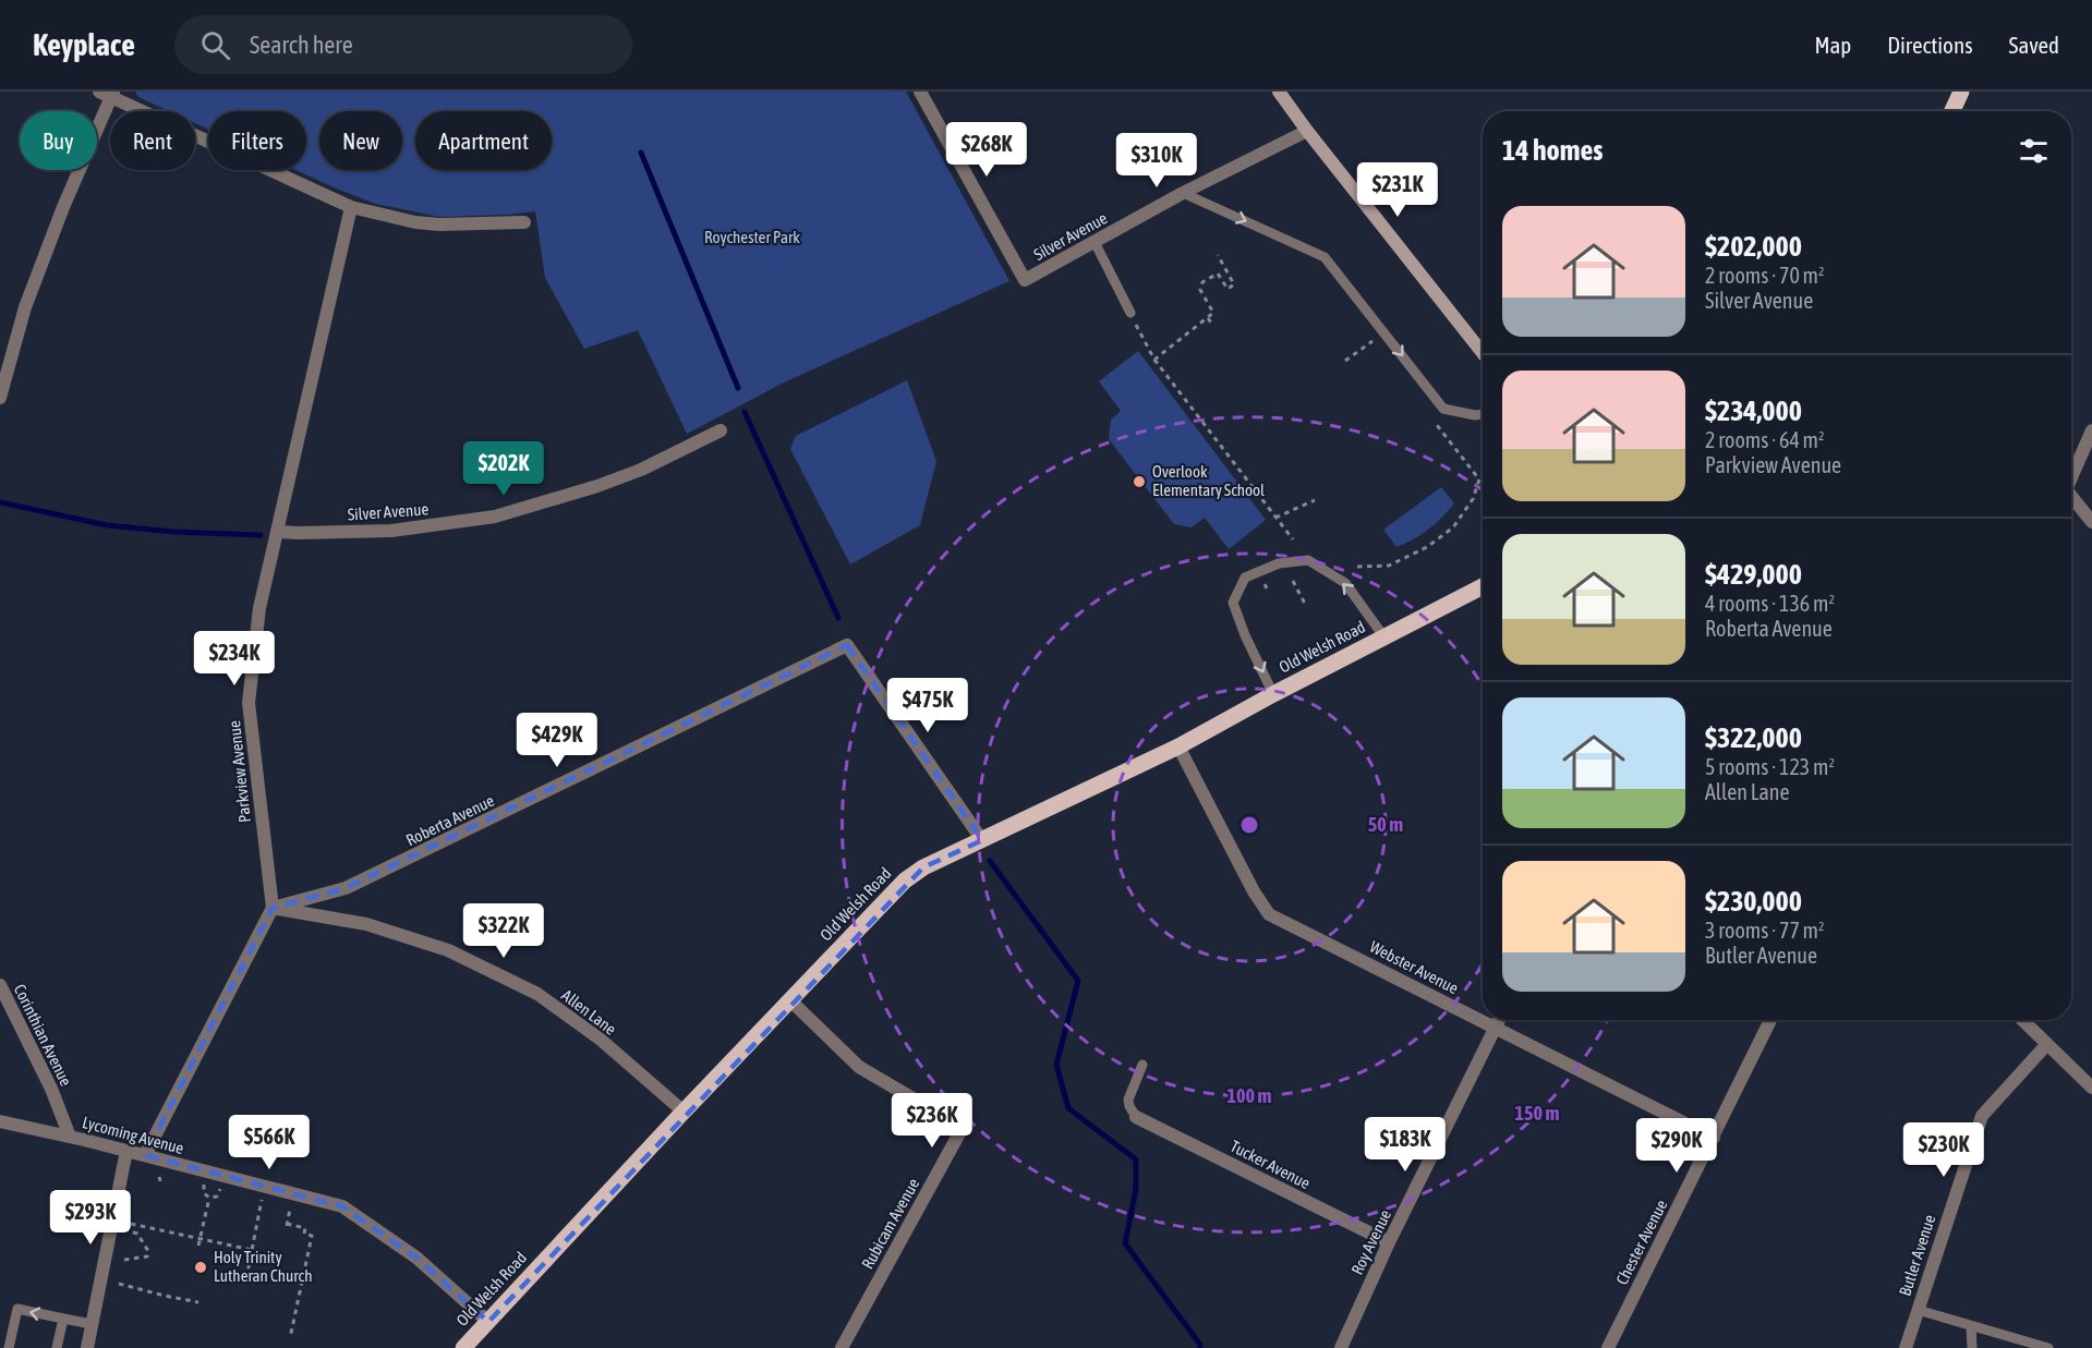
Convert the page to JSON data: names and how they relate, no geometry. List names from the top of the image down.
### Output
{
  "streets": {
    "main road": ["Old Welsh Road"],
    "street": [
      "Silver Avenue",
      "Parkview Avenue",
      "Roberta Avenue",
      "Webster Avenue",
      "Allen Lane",
      "Corinthian Avenue",
      "Lycoming Avenue",
      "Tucker Avenue",
      "Rubicam Avenue",
      "Roy Avenue",
      "Chester Avenue",
      "Butler Avenue"
    ]
  },
  "crossings": [
    ["Silver Avenue", "Parkview Avenue"],
    ["Old Welsh Road", "Roberta Avenue"],
    ["Old Welsh Road", "Webster Avenue"],
    ["Old Welsh Road", "Allen Lane"],
    ["Old Welsh Road", "Lycoming Avenue"],
    ["Old Welsh Road", "Rubicam Avenue"],
    ["Parkview Avenue", "Roberta Avenue"],
    ["Parkview Avenue", "Allen Lane"],
    ["Roberta Avenue", "Allen Lane"],
    ["Webster Avenue", "Roy Avenue"],
    ["Webster Avenue", "Chester Avenue"],
    ["Corinthian Avenue", "Lycoming Avenue"],
    ["Tucker Avenue", "Roy Avenue"]
  ],
  "parks": ["Roychester Park"],
  "places": ["Overlook Elementary School", "Holy Trinity Lutheran Church"],
  "page": {
    "header": "Keyplace",
    "search": "Search here",
    "nav": ["Map", "Directions", "Saved"],
    "chip": [
      "Buy",
      "Rent",
      "Filters",
      "New",
      "Apartment"
    ],
    "heading": "14 homes",
    "price": [
      "$268K",
      "$310K",
      "$231K",
      "$202K",
      "$234K",
      "$475K",
      "$429K",
      "$322K",
      "$236K",
      "$566K",
      "$183K",
      "$290K",
      "$230K",
      "$293K"
    ],
    "list": [
      {
        "name": "$202,000",
        "note": "2 rooms · 70 m² · Silver Avenue"
      },
      {
        "name": "$234,000",
        "note": "2 rooms · 64 m² · Parkview Avenue"
      },
      {
        "name": "$429,000",
        "note": "4 rooms · 136 m² · Roberta Avenue"
      },
      {
        "name": "$322,000",
        "note": "5 rooms · 123 m² · Allen Lane"
      },
      {
        "name": "$230,000",
        "note": "3 rooms · 77 m² · Butler Avenue"
      }
    ]
  },
  "rings": ["50 m", "100 m", "150 m"]
}
